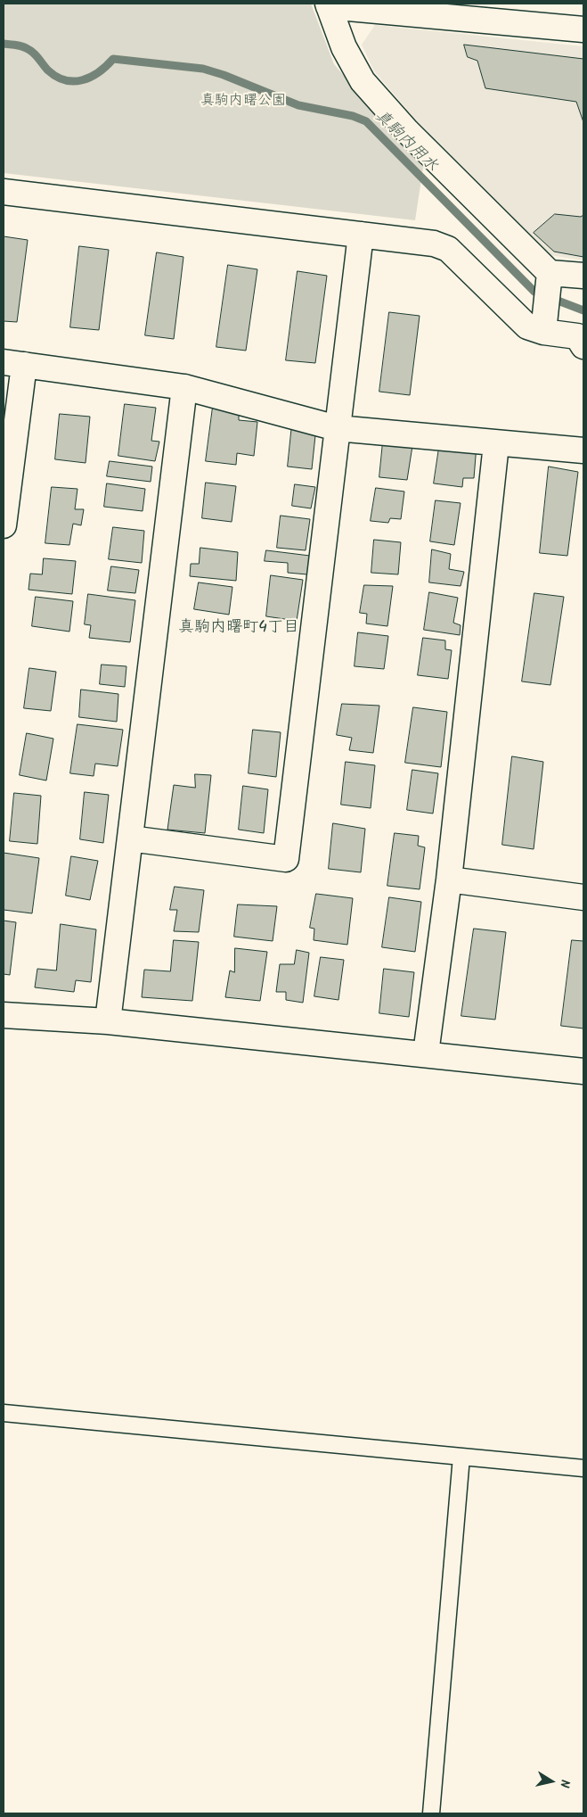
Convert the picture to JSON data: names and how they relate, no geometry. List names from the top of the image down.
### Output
{
  "districts": ["真駒内曙町4丁目"],
  "water": ["真駒内用水"],
  "parks": ["真駒内曙公園"],
  "north": "right"
}
